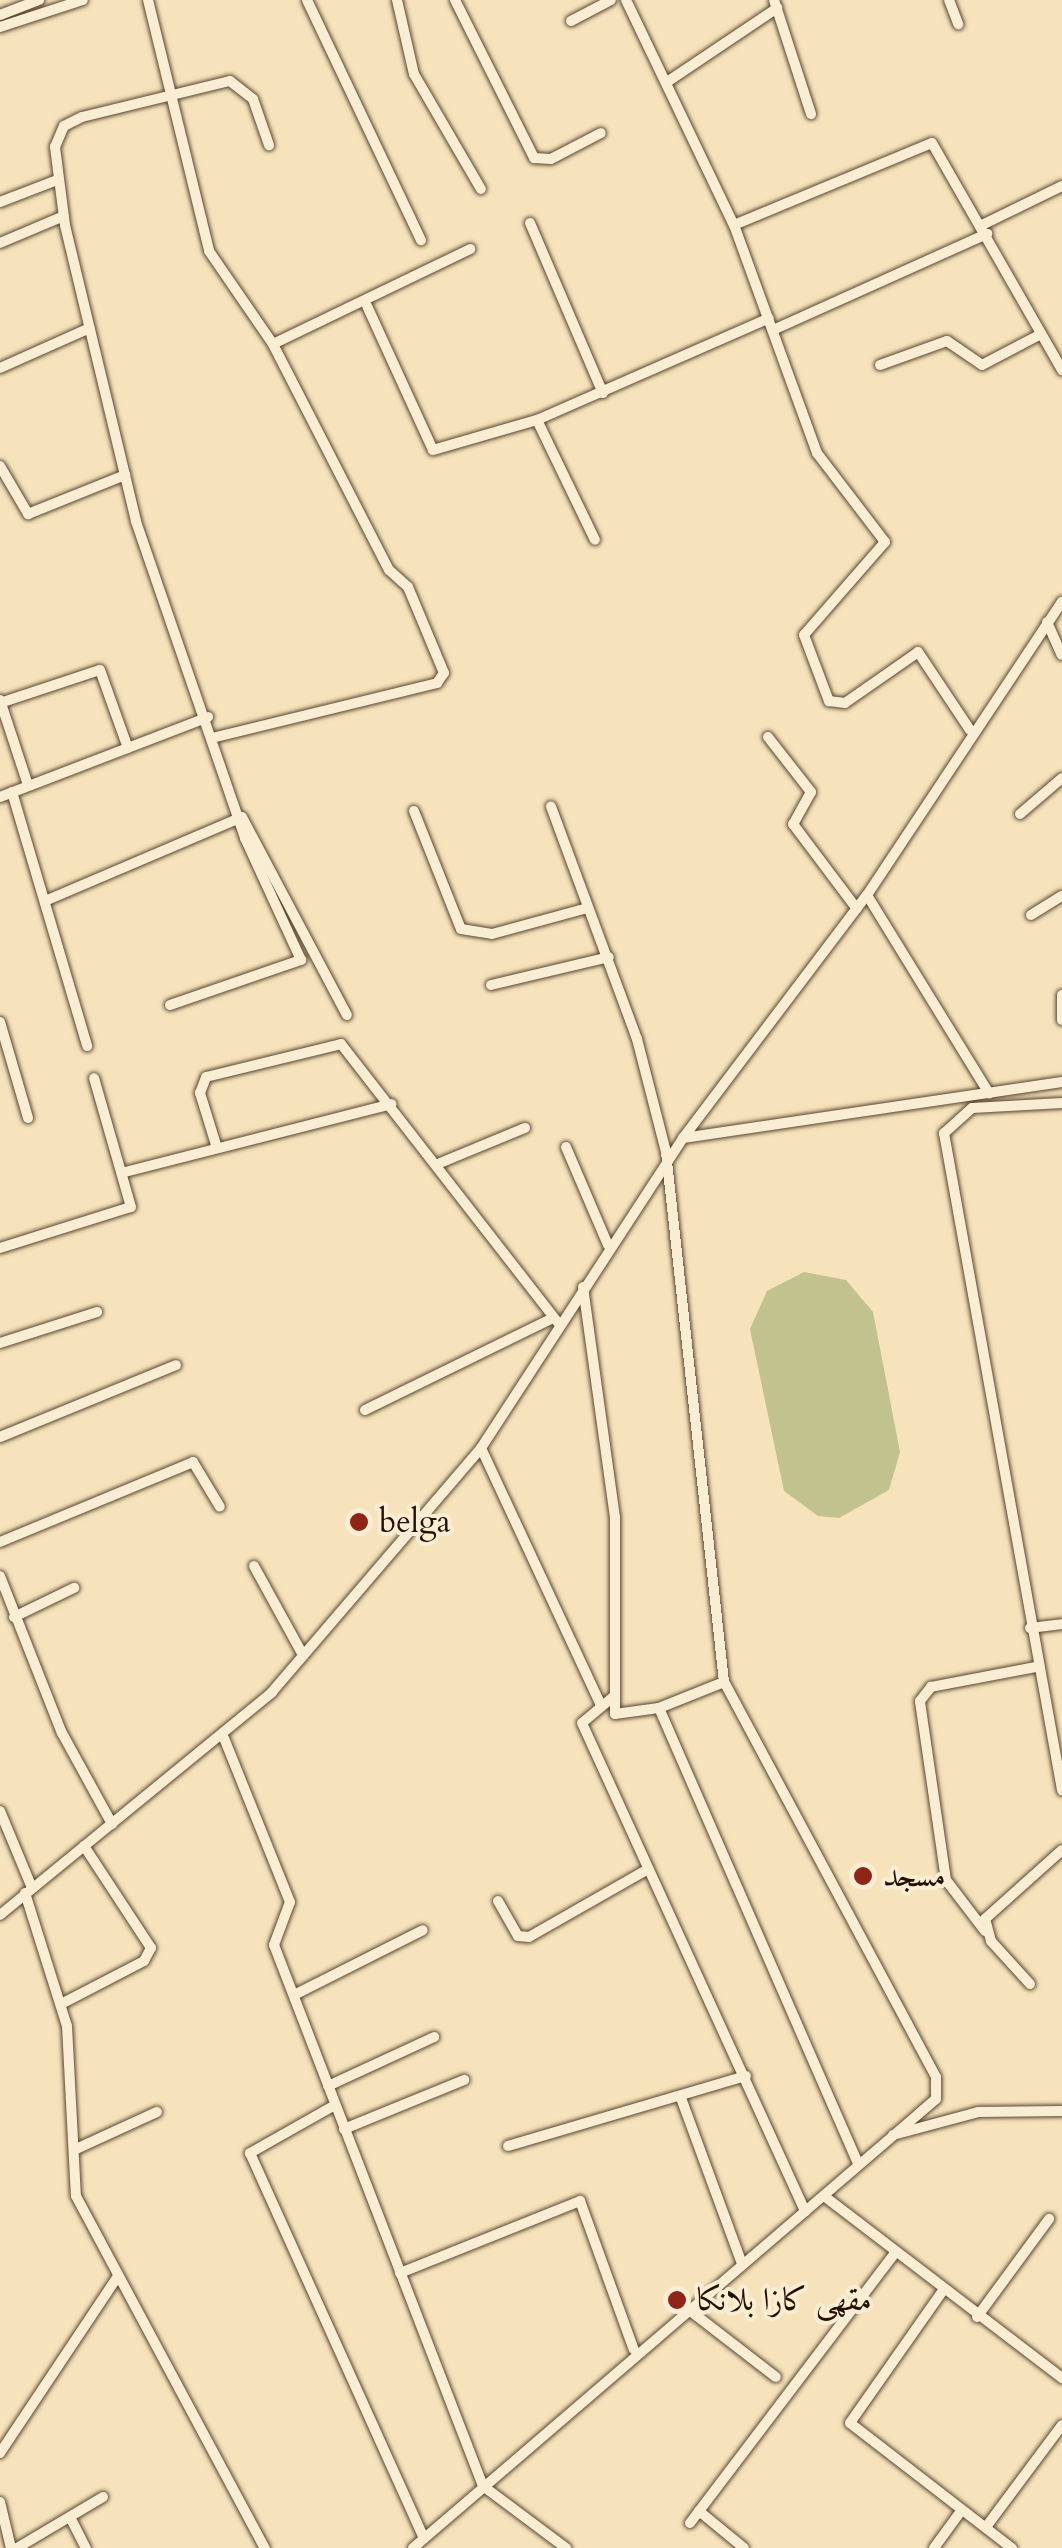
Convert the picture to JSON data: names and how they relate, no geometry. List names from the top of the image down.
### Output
{
  "places": ["belga", "مسجد", "مقهى كازا بلانكا"]
}
